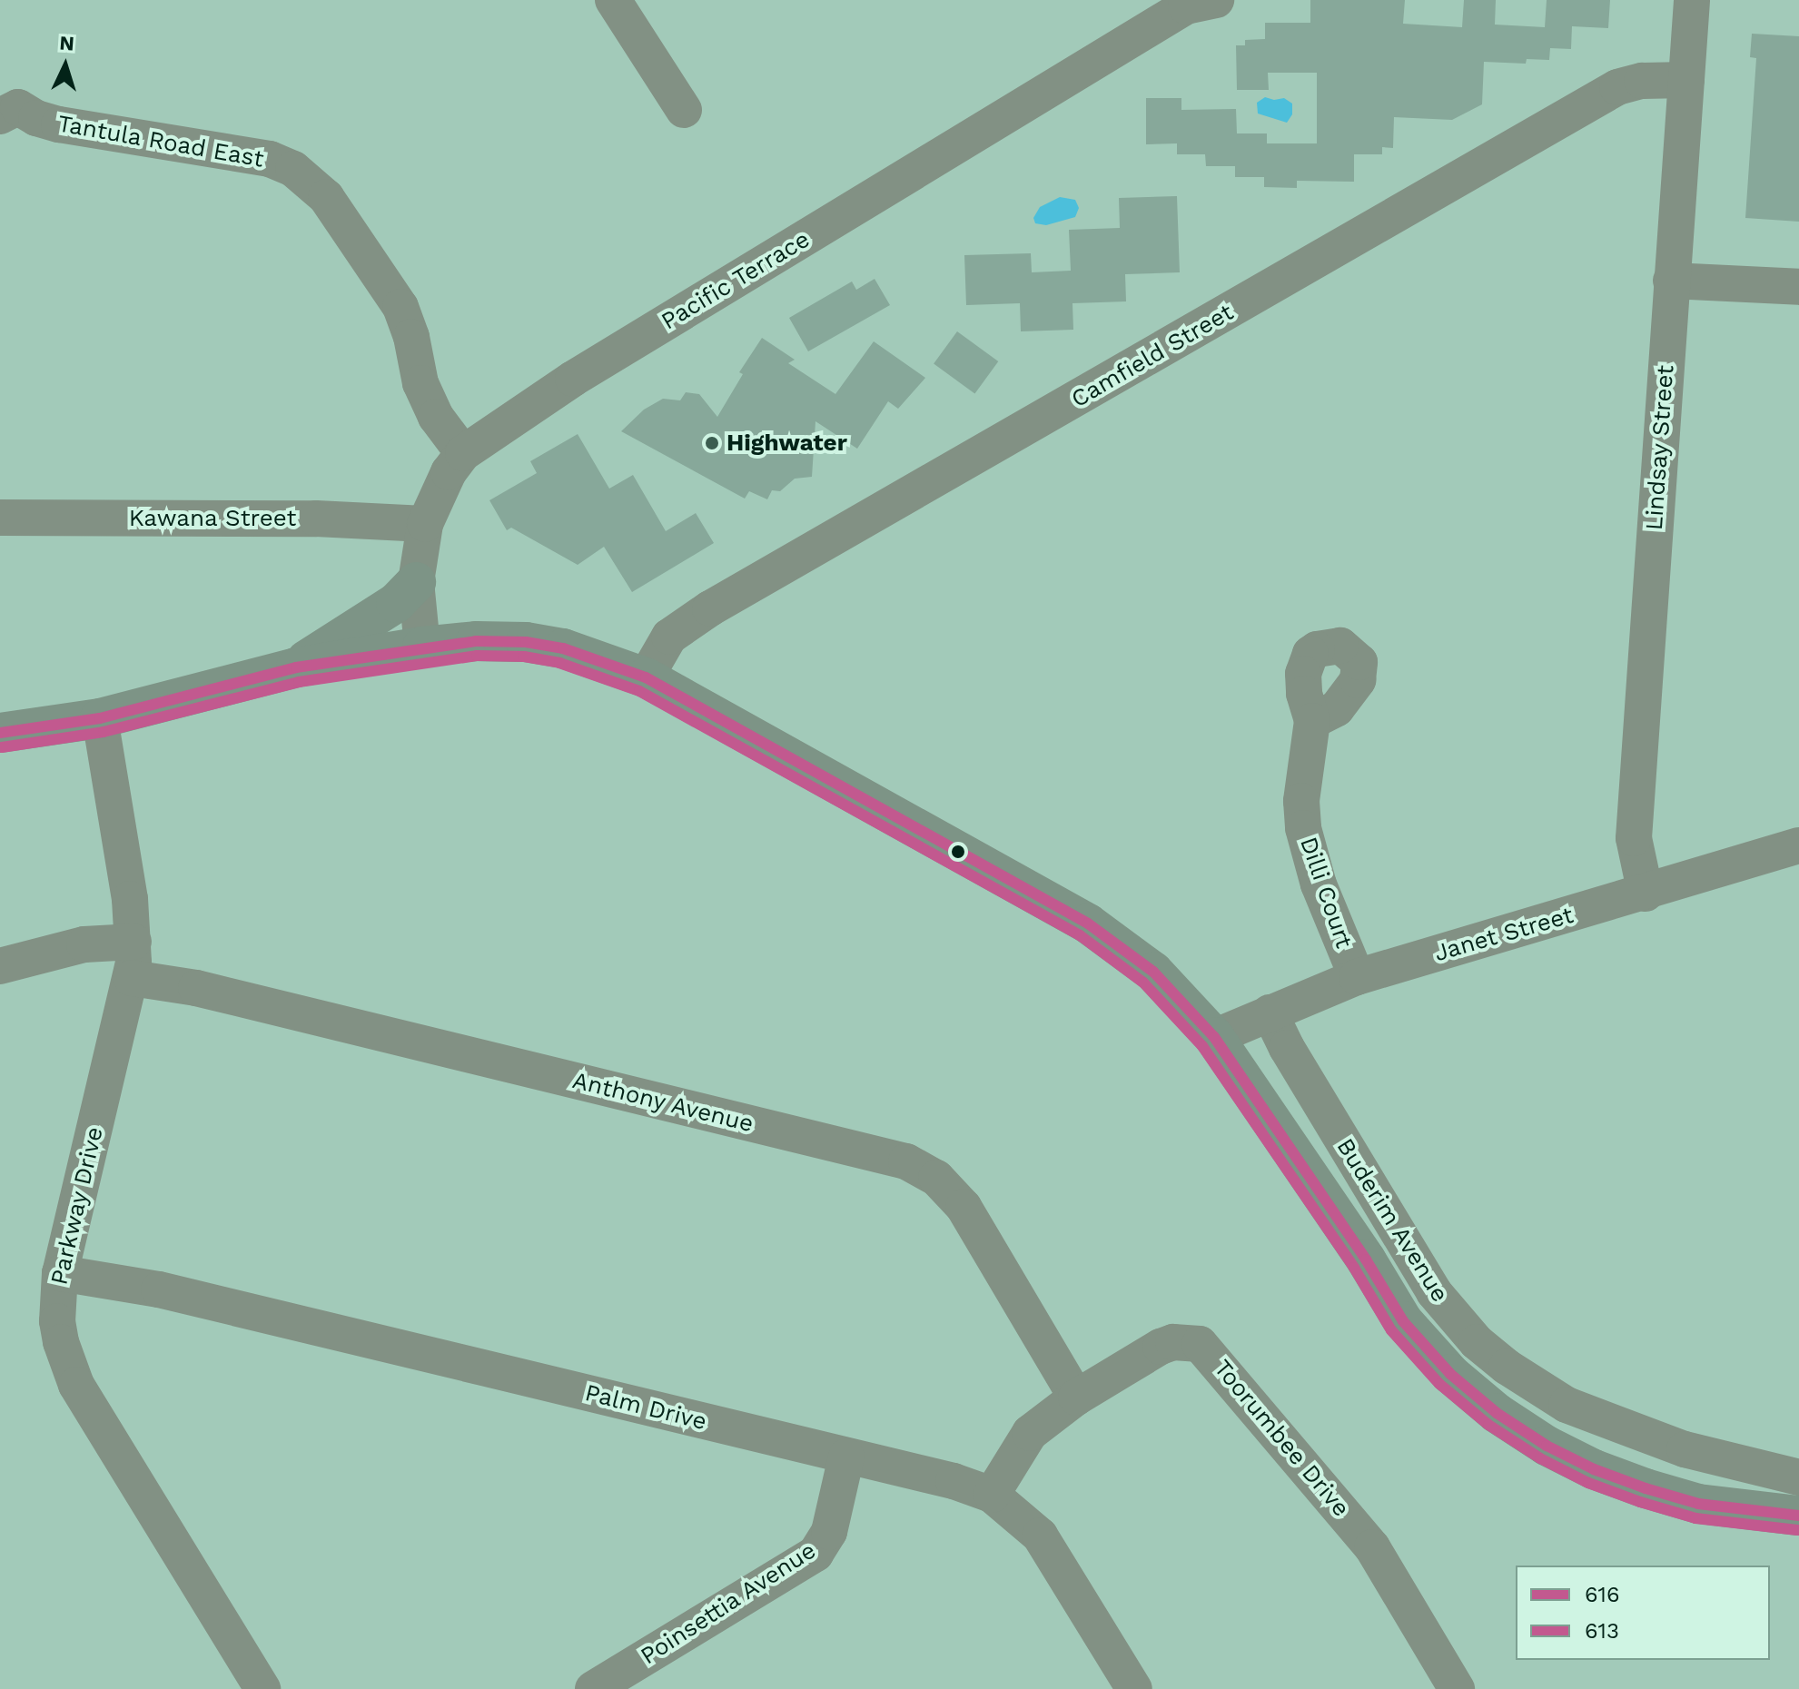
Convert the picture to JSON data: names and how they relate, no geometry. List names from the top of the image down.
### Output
{
  "streets": {
    "main road": ["Buderim Avenue"],
    "street": [
      "Tantula Road East",
      "Pacific Terrace",
      "Camfield Street",
      "Lindsay Street",
      "Kawana Street",
      "Dilli Court",
      "Janet Street",
      "Anthony Avenue",
      "Parkway Drive",
      "Palm Drive",
      "Toorumbee Drive",
      "Poinsettia Avenue"
    ]
  },
  "crossings": [
    ["Tantula Road East", "Pacific Terrace"],
    ["Pacific Terrace", "Kawana Street"],
    ["Pacific Terrace", "Buderim Avenue"],
    ["Camfield Street", "Lindsay Street"],
    ["Camfield Street", "Buderim Avenue"],
    ["Lindsay Street", "Janet Street"],
    ["Dilli Court", "Janet Street"],
    ["Janet Street", "Buderim Avenue"],
    ["Anthony Avenue", "Parkway Drive"],
    ["Anthony Avenue", "Toorumbee Drive"],
    ["Parkway Drive", "Buderim Avenue"],
    ["Parkway Drive", "Palm Drive"],
    ["Palm Drive", "Toorumbee Drive"],
    ["Palm Drive", "Poinsettia Avenue"]
  ],
  "places": ["Highwater"],
  "lines": ["transit line 616", "transit line 613"],
  "legend": ["616", "613"],
  "north": "top"
}
